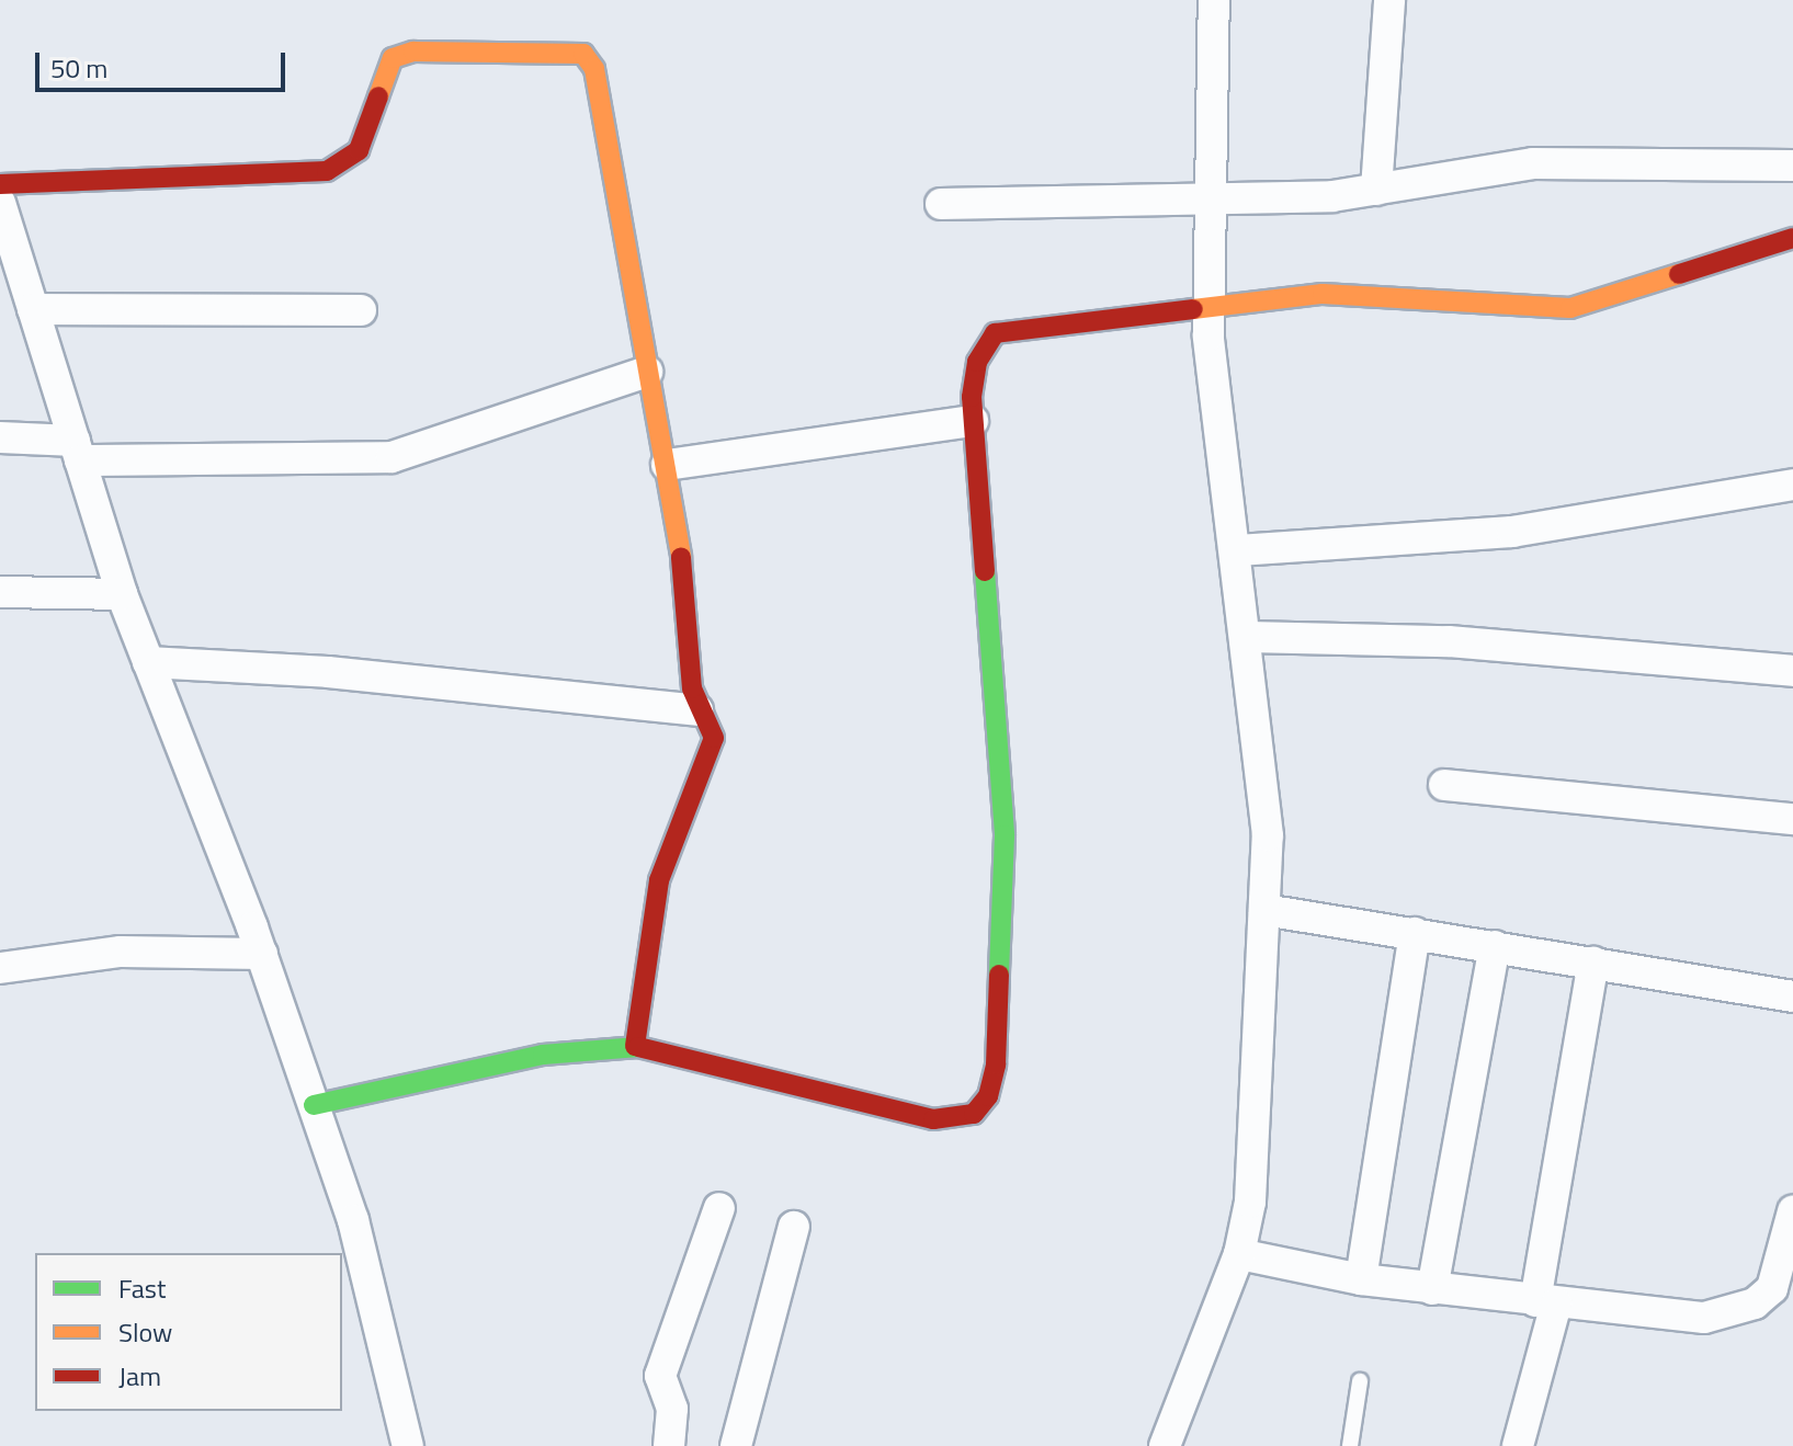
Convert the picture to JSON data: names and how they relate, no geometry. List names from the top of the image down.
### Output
{
  "legend": ["Fast", "Slow", "Jam"],
  "scale_bar": "50 m"
}
